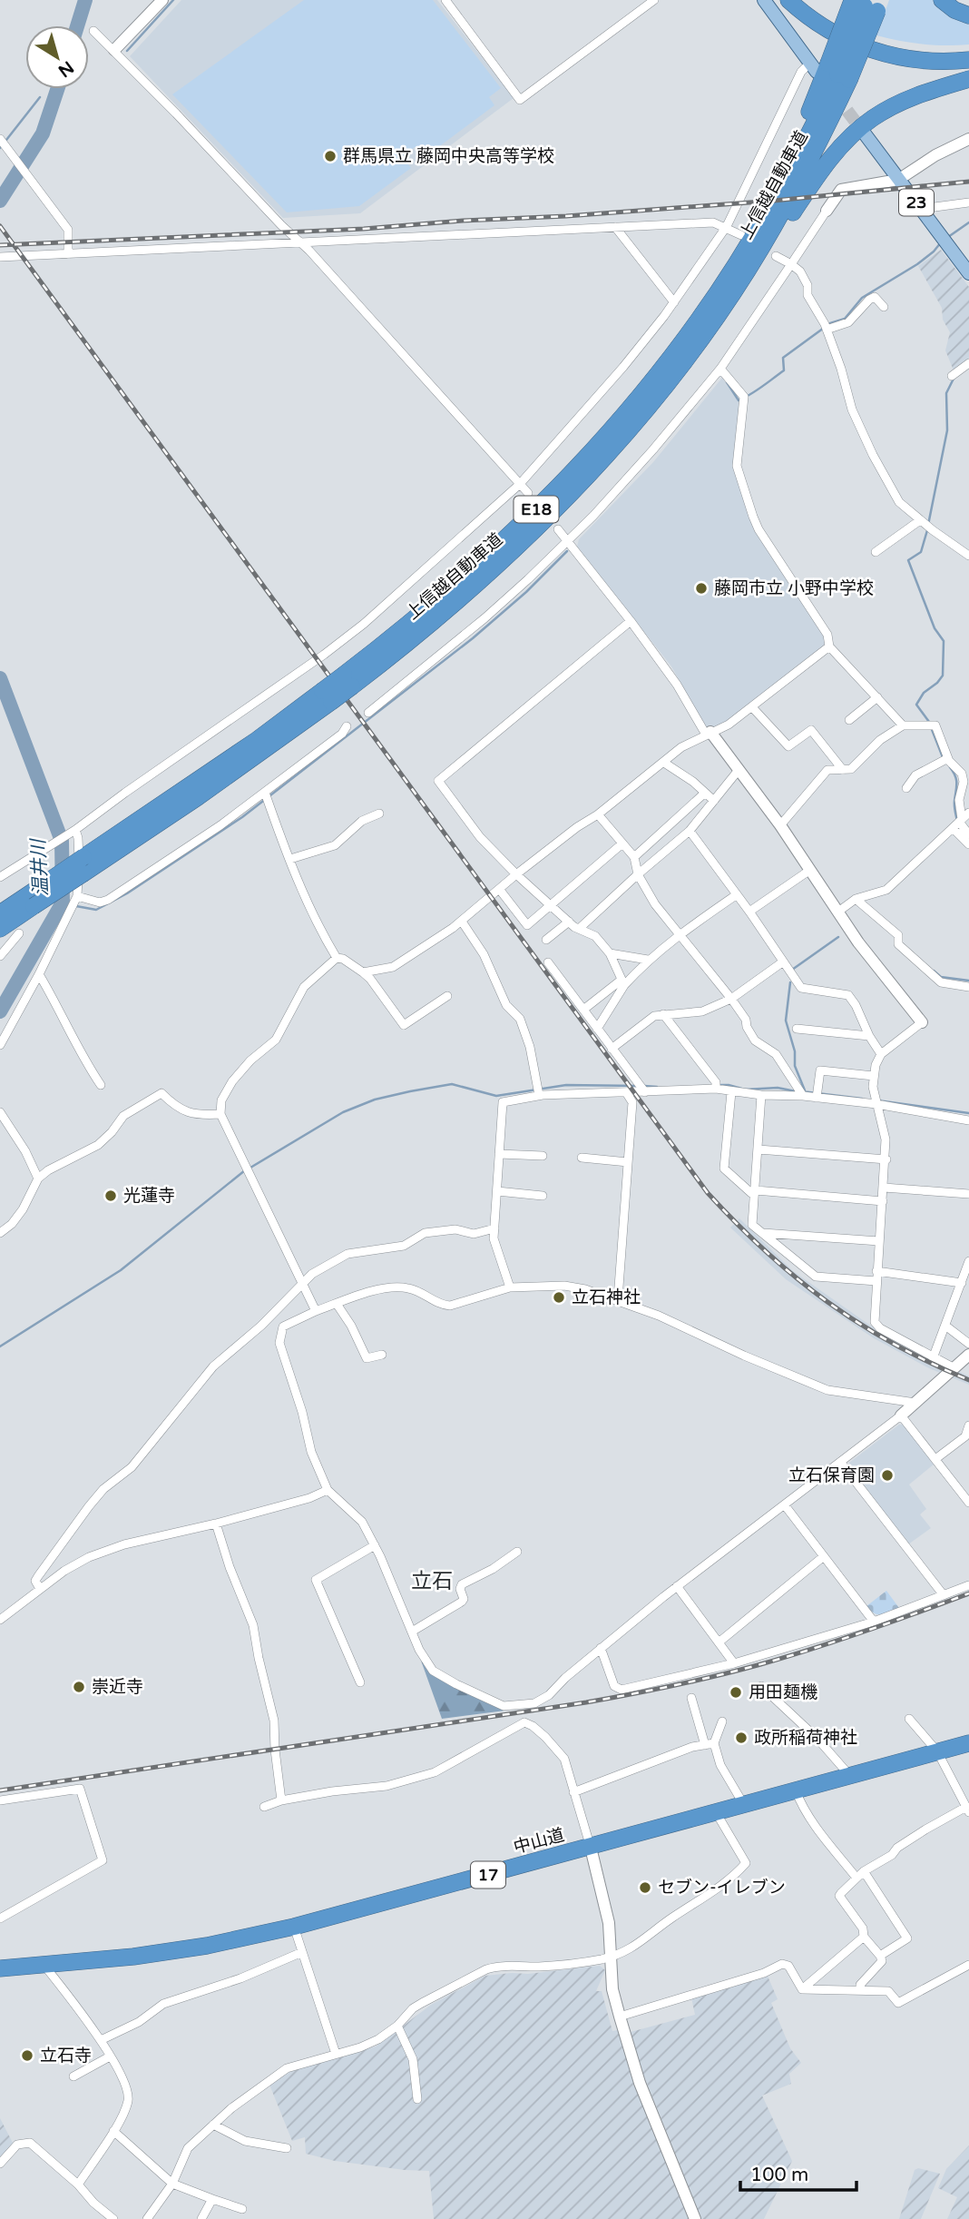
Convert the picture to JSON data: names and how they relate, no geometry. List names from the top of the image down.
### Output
{
  "streets": {
    "highway": [
      "上信越自動車道",
      "E18",
      "中山道",
      "17"
    ],
    "main road": ["23"]
  },
  "districts": ["立石"],
  "water": ["温井川"],
  "places": [
    "群馬県立 藤岡中央高等学校",
    "藤岡市立 小野中学校",
    "光蓮寺",
    "立石神社",
    "立石保育園",
    "崇近寺",
    "用田麺機",
    "政所稲荷神社",
    "セブン-イレブン",
    "立石寺"
  ],
  "scale_bar": "100 m",
  "north": "bottom right"
}
